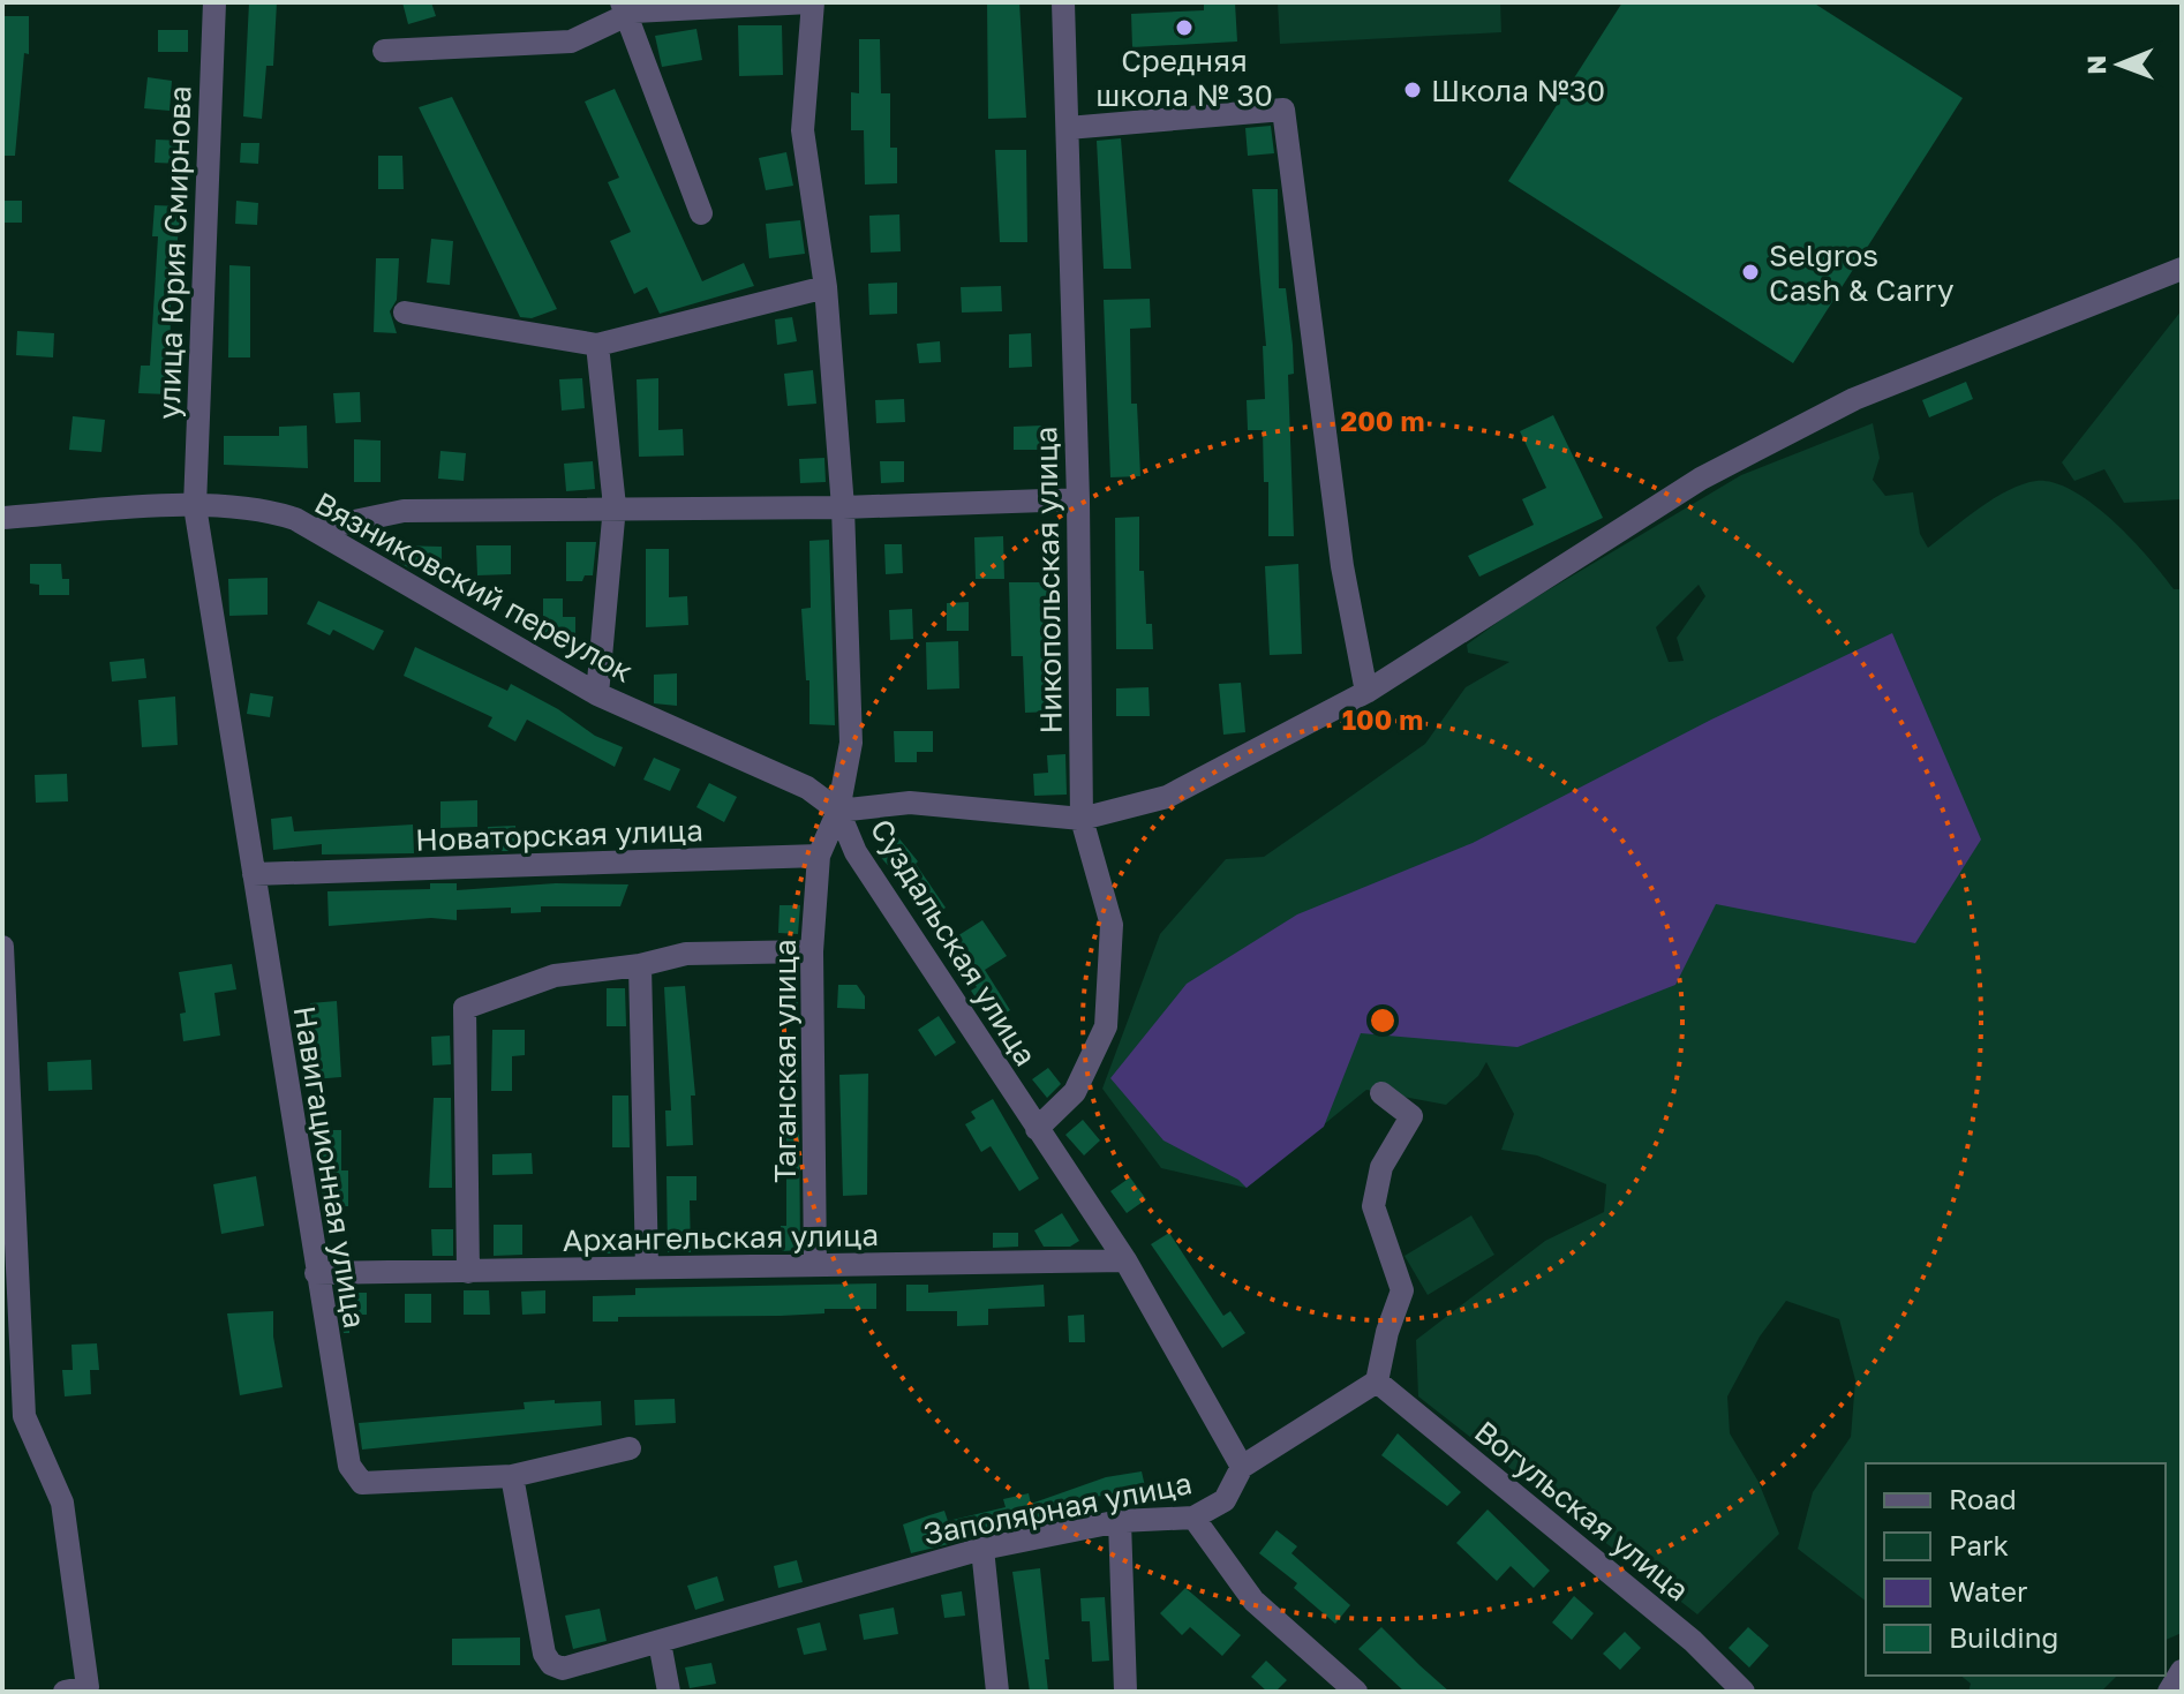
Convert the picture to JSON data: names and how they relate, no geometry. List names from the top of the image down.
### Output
{
  "streets": {
    "street": [
      "улица Юрия Смирнова",
      "Никопольская улица",
      "Вязниковский переулок",
      "Новаторская улица",
      "Суздальская улица",
      "Таганская улица",
      "Навигационная улица",
      "Архангельская улица",
      "Заполярная улица",
      "Вогульская улица"
    ]
  },
  "crossings": [
    ["улица Юрия Смирнова", "Вязниковский переулок"],
    ["улица Юрия Смирнова", "Навигационная улица"],
    ["Никопольская улица", "Суздальская улица"],
    ["Вязниковский переулок", "Суздальская улица"],
    ["Вязниковский переулок", "Навигационная улица"],
    ["Новаторская улица", "Таганская улица"],
    ["Новаторская улица", "Навигационная улица"],
    ["Суздальская улица", "Архангельская улица"],
    ["Суздальская улица", "Заполярная улица"],
    ["Таганская улица", "Архангельская улица"],
    ["Навигационная улица", "Архангельская улица"],
    ["Навигационная улица", "Заполярная улица"],
    ["Заполярная улица", "Вогульская улица"]
  ],
  "places": ["Средняя школа № 30", "Школа №30", "Selgros Cash & Carry"],
  "legend": [
    "Road",
    "Park",
    "Water",
    "Building"
  ],
  "north": "left",
  "rings": ["200 m", "100 m"]
}
